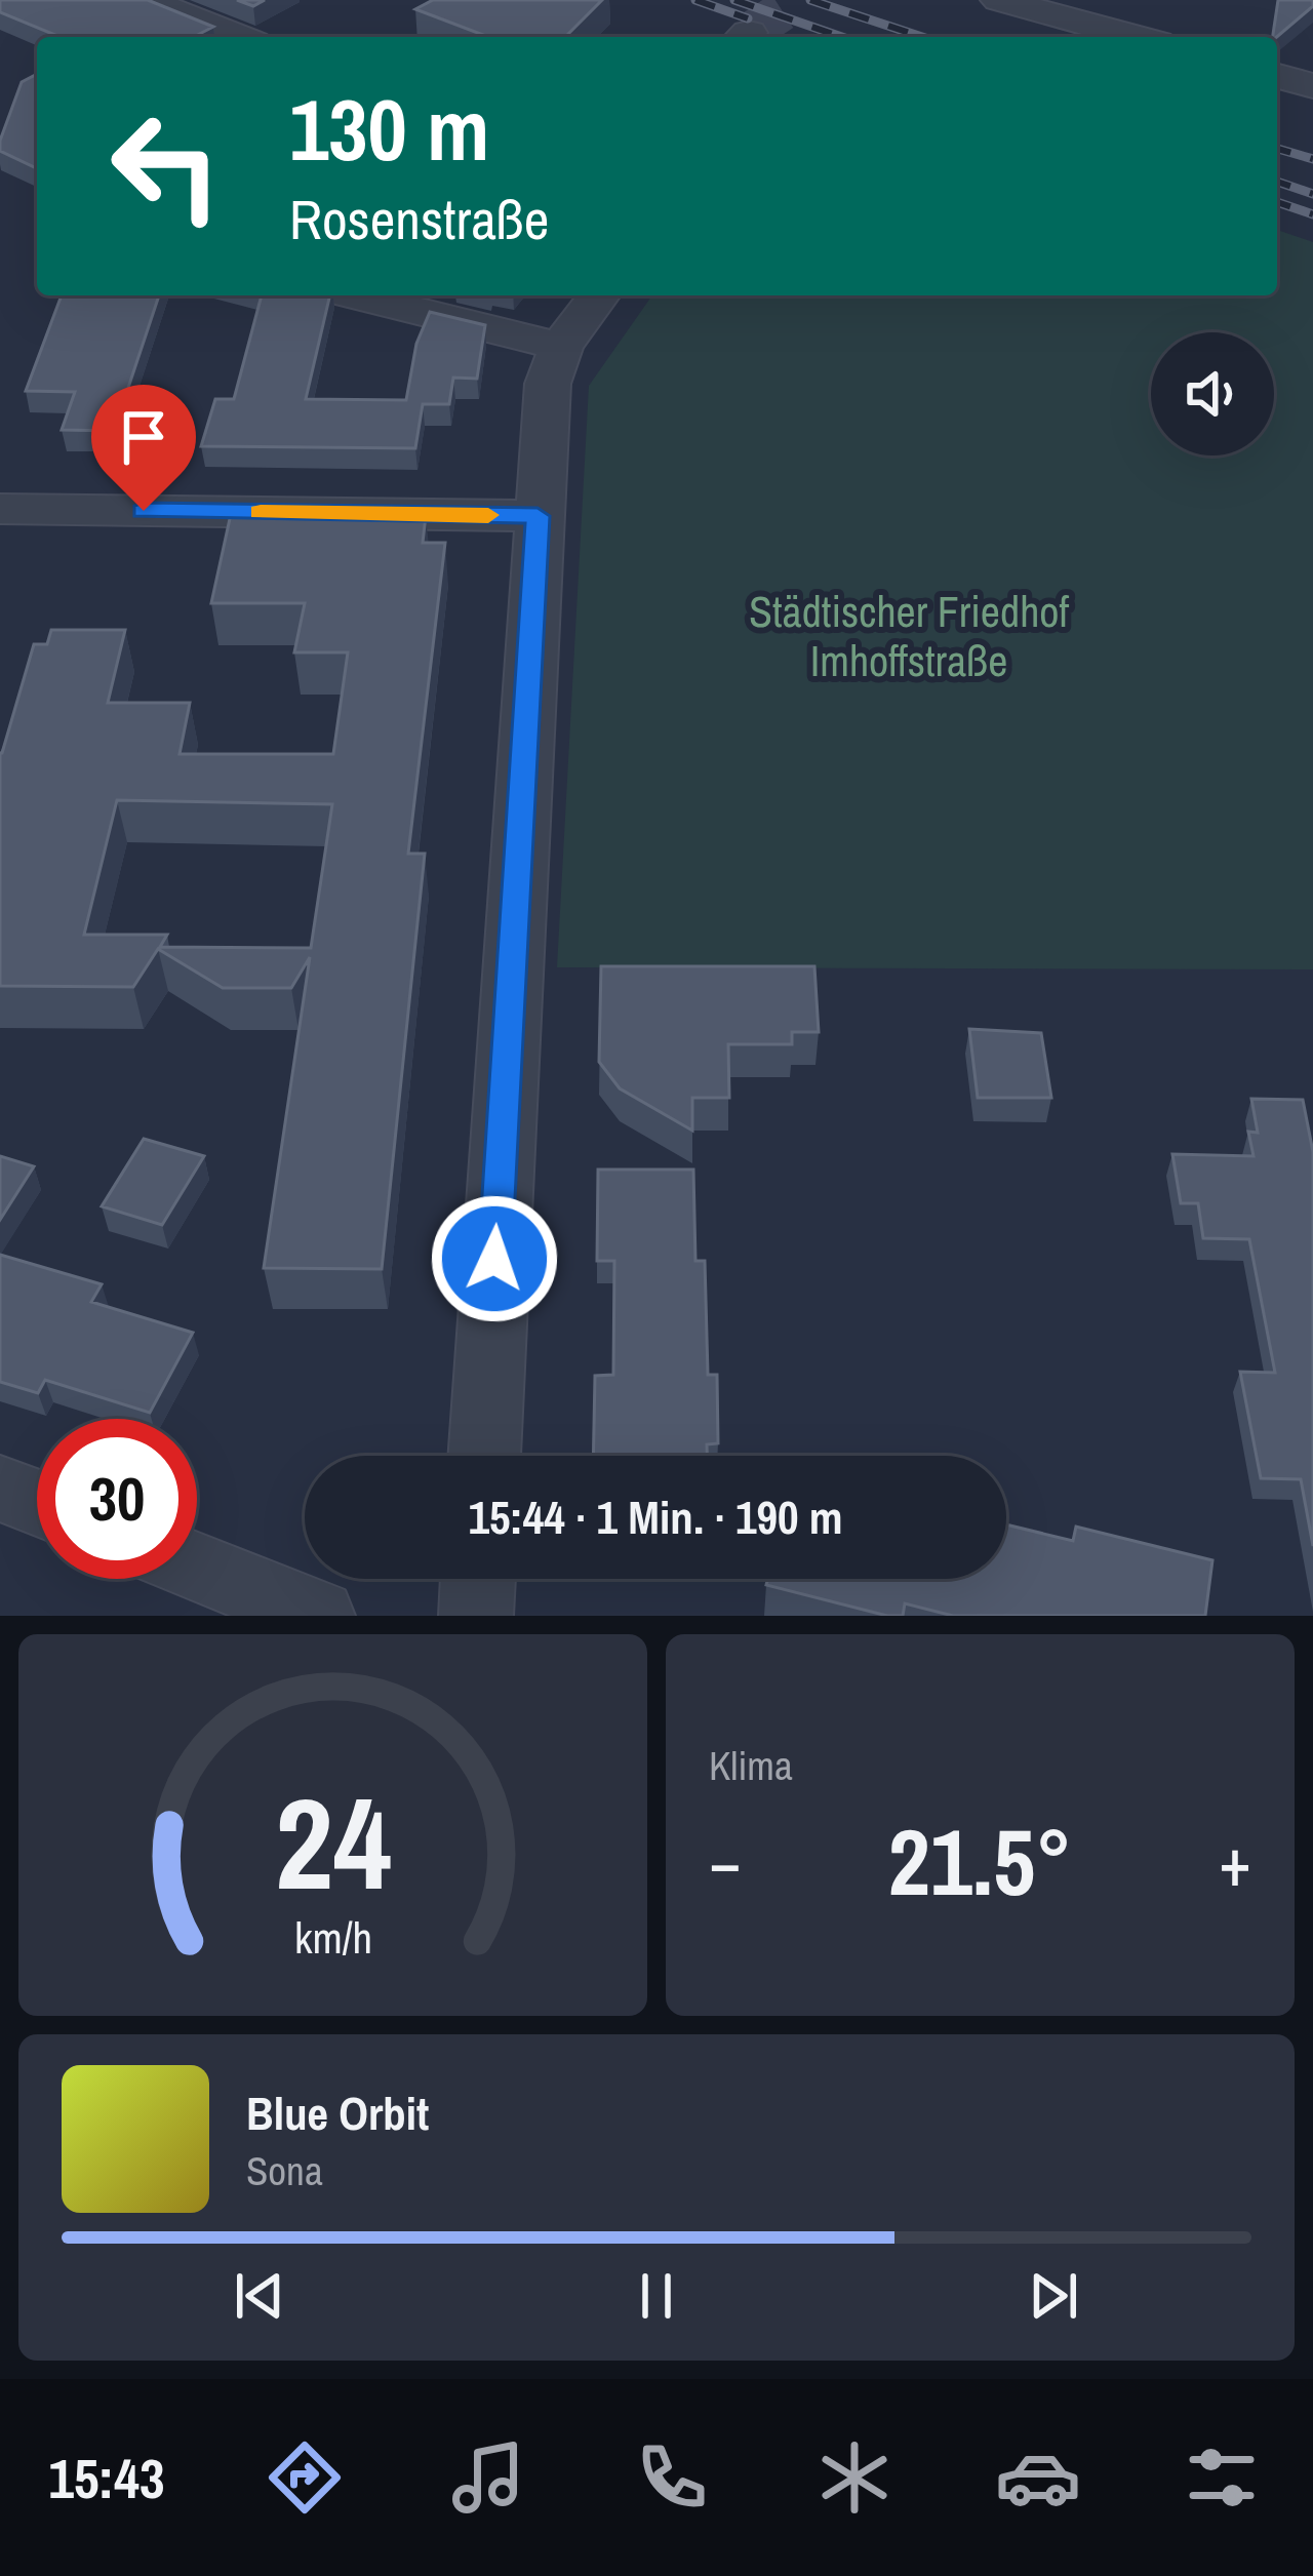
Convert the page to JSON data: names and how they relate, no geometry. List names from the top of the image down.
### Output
{
  "parks": ["Städtischer Friedhof Imhoffstraße"],
  "page": {
    "turn": ["130 m", "Rosenstraße"],
    "limit": "30",
    "trip": "15:44 · 1 Min. · 190 m",
    "tile": "Klima",
    "heat": ["−", "21.5°", "+"],
    "song": ["Blue Orbit", "Sona"],
    "tabs": "15:43",
    "gauge": ["24", "km/h"]
  }
}
